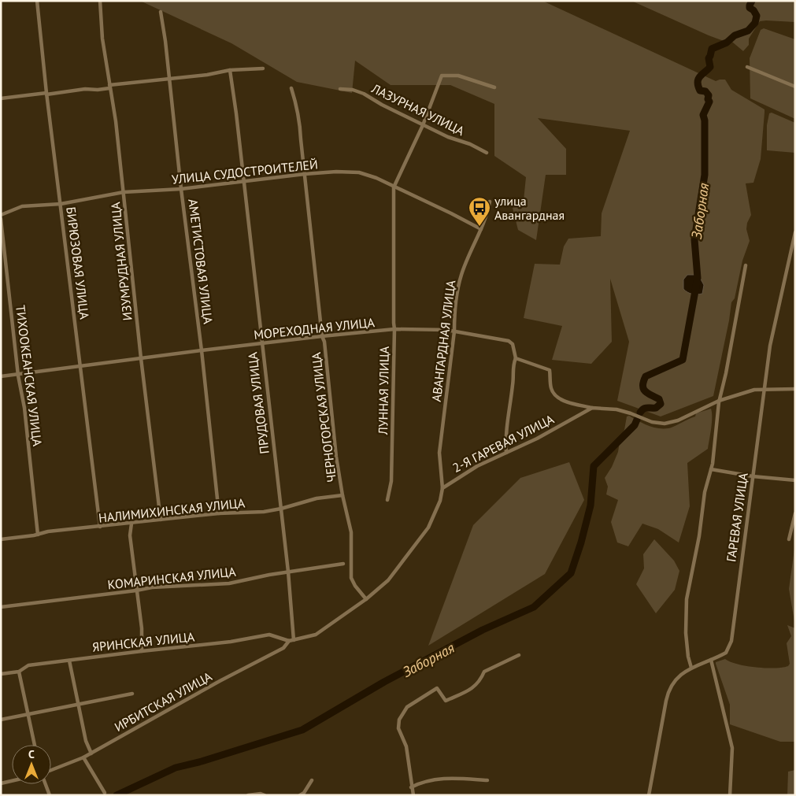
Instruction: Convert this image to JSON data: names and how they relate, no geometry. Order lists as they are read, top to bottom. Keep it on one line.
{"streets":{"street":["ЛАЗУРНАЯ УЛИЦА","УЛИЦА СУДОСТРОИТЕЛЕЙ","ИЗУМРУДНАЯ УЛИЦА","АМЕТИСТОВАЯ УЛИЦА","БИРЮЗОВАЯ УЛИЦА","МОРЕХОДНАЯ УЛИЦА","АВАНГАРДНАЯ УЛИЦА","ТИХООКЕАНСКАЯ УЛИЦА","ЛУННАЯ УЛИЦА","ПРУДОВАЯ УЛИЦА","ЧЕРНОГОРСКАЯ УЛИЦА","2-Я ГАРЕВАЯ УЛИЦА","НАЛИМИХИНСКАЯ УЛИЦА","ГАРЕВАЯ УЛИЦА","КОМАРИНСКАЯ УЛИЦА","ЯРИНСКАЯ УЛИЦА","ИРБИТСКАЯ УЛИЦА"]},"crossings":[["УЛИЦА СУДОСТРОИТЕЛЕЙ","ИЗУМРУДНАЯ УЛИЦА"],["УЛИЦА СУДОСТРОИТЕЛЕЙ","АМЕТИСТОВАЯ УЛИЦА"],["УЛИЦА СУДОСТРОИТЕЛЕЙ","БИРЮЗОВАЯ УЛИЦА"],["УЛИЦА СУДОСТРОИТЕЛЕЙ","АВАНГАРДНАЯ УЛИЦА"],["УЛИЦА СУДОСТРОИТЕЛЕЙ","ЛУННАЯ УЛИЦА"],["УЛИЦА СУДОСТРОИТЕЛЕЙ","ПРУДОВАЯ УЛИЦА"],["УЛИЦА СУДОСТРОИТЕЛЕЙ","ЧЕРНОГОРСКАЯ УЛИЦА"],["ИЗУМРУДНАЯ УЛИЦА","МОРЕХОДНАЯ УЛИЦА"],["ИЗУМРУДНАЯ УЛИЦА","НАЛИМИХИНСКАЯ УЛИЦА"],["АМЕТИСТОВАЯ УЛИЦА","МОРЕХОДНАЯ УЛИЦА"],["АМЕТИСТОВАЯ УЛИЦА","НАЛИМИХИНСКАЯ УЛИЦА"],["БИРЮЗОВАЯ УЛИЦА","МОРЕХОДНАЯ УЛИЦА"],["БИРЮЗОВАЯ УЛИЦА","НАЛИМИХИНСКАЯ УЛИЦА"],["МОРЕХОДНАЯ УЛИЦА","АВАНГАРДНАЯ УЛИЦА"],["МОРЕХОДНАЯ УЛИЦА","ТИХООКЕАНСКАЯ УЛИЦА"],["МОРЕХОДНАЯ УЛИЦА","ЛУННАЯ УЛИЦА"],["МОРЕХОДНАЯ УЛИЦА","ПРУДОВАЯ УЛИЦА"],["МОРЕХОДНАЯ УЛИЦА","ЧЕРНОГОРСКАЯ УЛИЦА"],["АВАНГАРДНАЯ УЛИЦА","2-Я ГАРЕВАЯ УЛИЦА"],["ТИХООКЕАНСКАЯ УЛИЦА","НАЛИМИХИНСКАЯ УЛИЦА"],["ПРУДОВАЯ УЛИЦА","2-Я ГАРЕВАЯ УЛИЦА"],["ПРУДОВАЯ УЛИЦА","НАЛИМИХИНСКАЯ УЛИЦА"],["ПРУДОВАЯ УЛИЦА","КОМАРИНСКАЯ УЛИЦА"],["ЧЕРНОГОРСКАЯ УЛИЦА","2-Я ГАРЕВАЯ УЛИЦА"],["ЧЕРНОГОРСКАЯ УЛИЦА","НАЛИМИХИНСКАЯ УЛИЦА"],["2-Я ГАРЕВАЯ УЛИЦА","ЯРИНСКАЯ УЛИЦА"],["2-Я ГАРЕВАЯ УЛИЦА","ИРБИТСКАЯ УЛИЦА"],["ЯРИНСКАЯ УЛИЦА","ИРБИТСКАЯ УЛИЦА"]],"water":["Заборная"],"places":{"bus stop":["улица Авангардная"]},"north":"top"}
